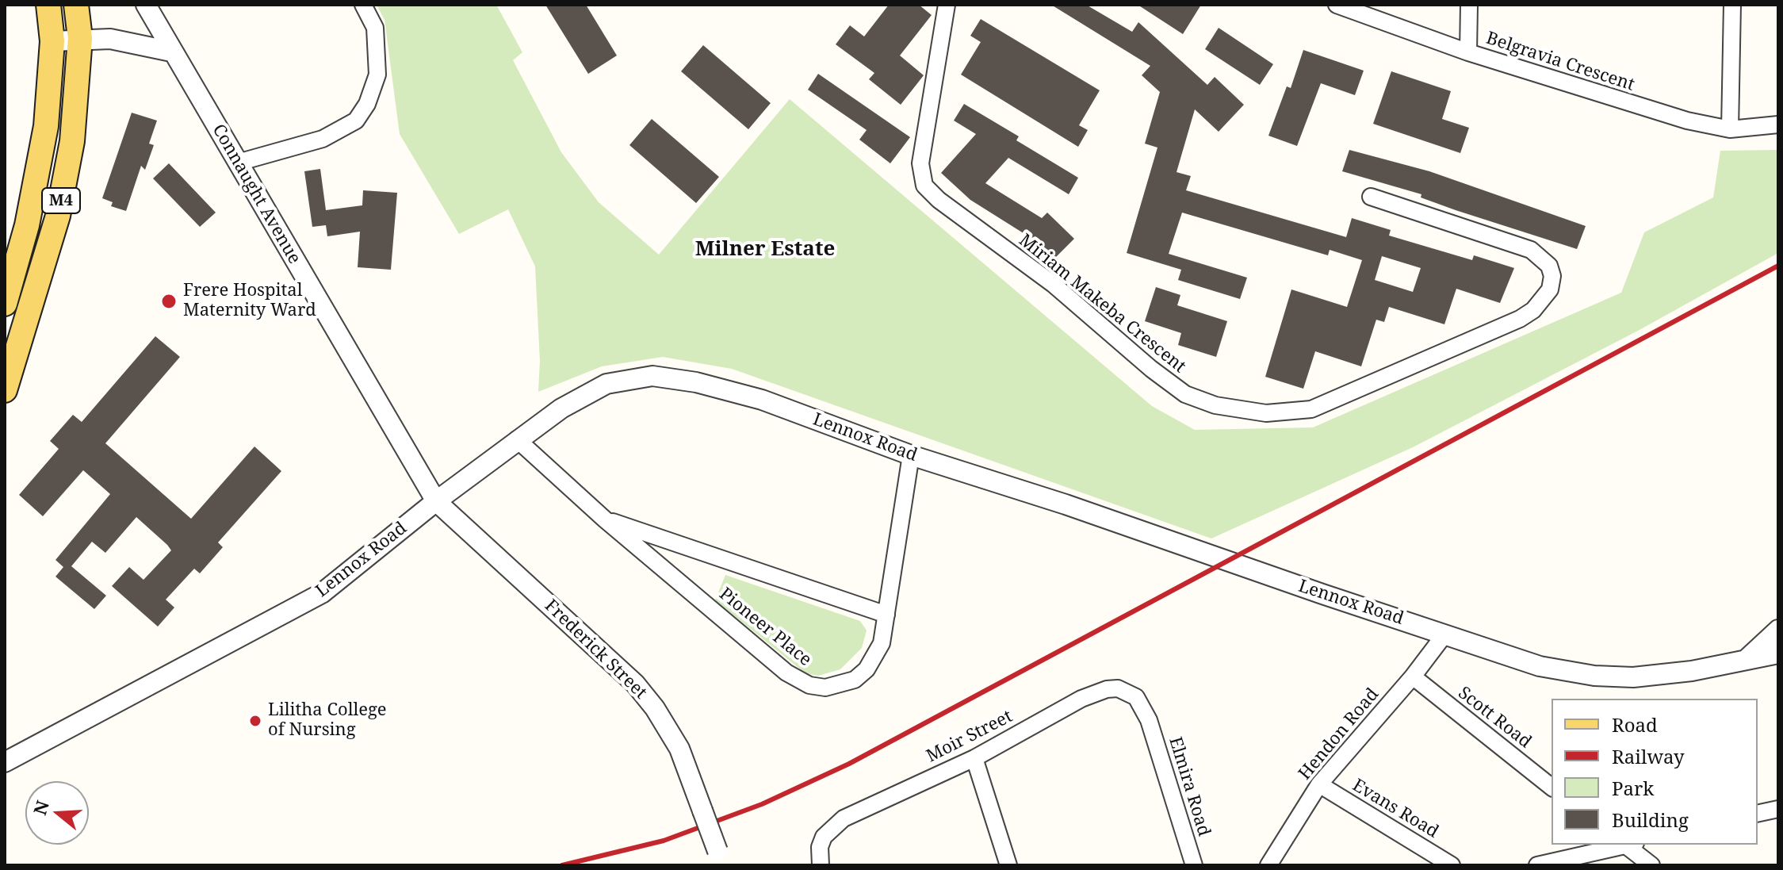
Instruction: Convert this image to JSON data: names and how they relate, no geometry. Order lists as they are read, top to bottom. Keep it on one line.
{"streets":{"main road":["M4"],"street":["Belgravia Crescent","Connaught Avenue","Miriam Makeba Crescent","Lennox Road","Pioneer Place","Frederick Street","Scott Road","Hendon Road","Moir Street","Elmira Road","Evans Road"]},"crossings":[["Connaught Avenue","Lennox Road"],["Connaught Avenue","Frederick Street"],["Lennox Road","Pioneer Place"],["Lennox Road","Frederick Street"],["Lennox Road","Hendon Road"],["Scott Road","Hendon Road"],["Hendon Road","Evans Road"],["Moir Street","Elmira Road"]],"districts":["Milner Estate"],"places":["Frere Hospital Maternity Ward","Lilitha College of Nursing"],"legend":["Road","Railway","Park","Building"],"north":"left"}
